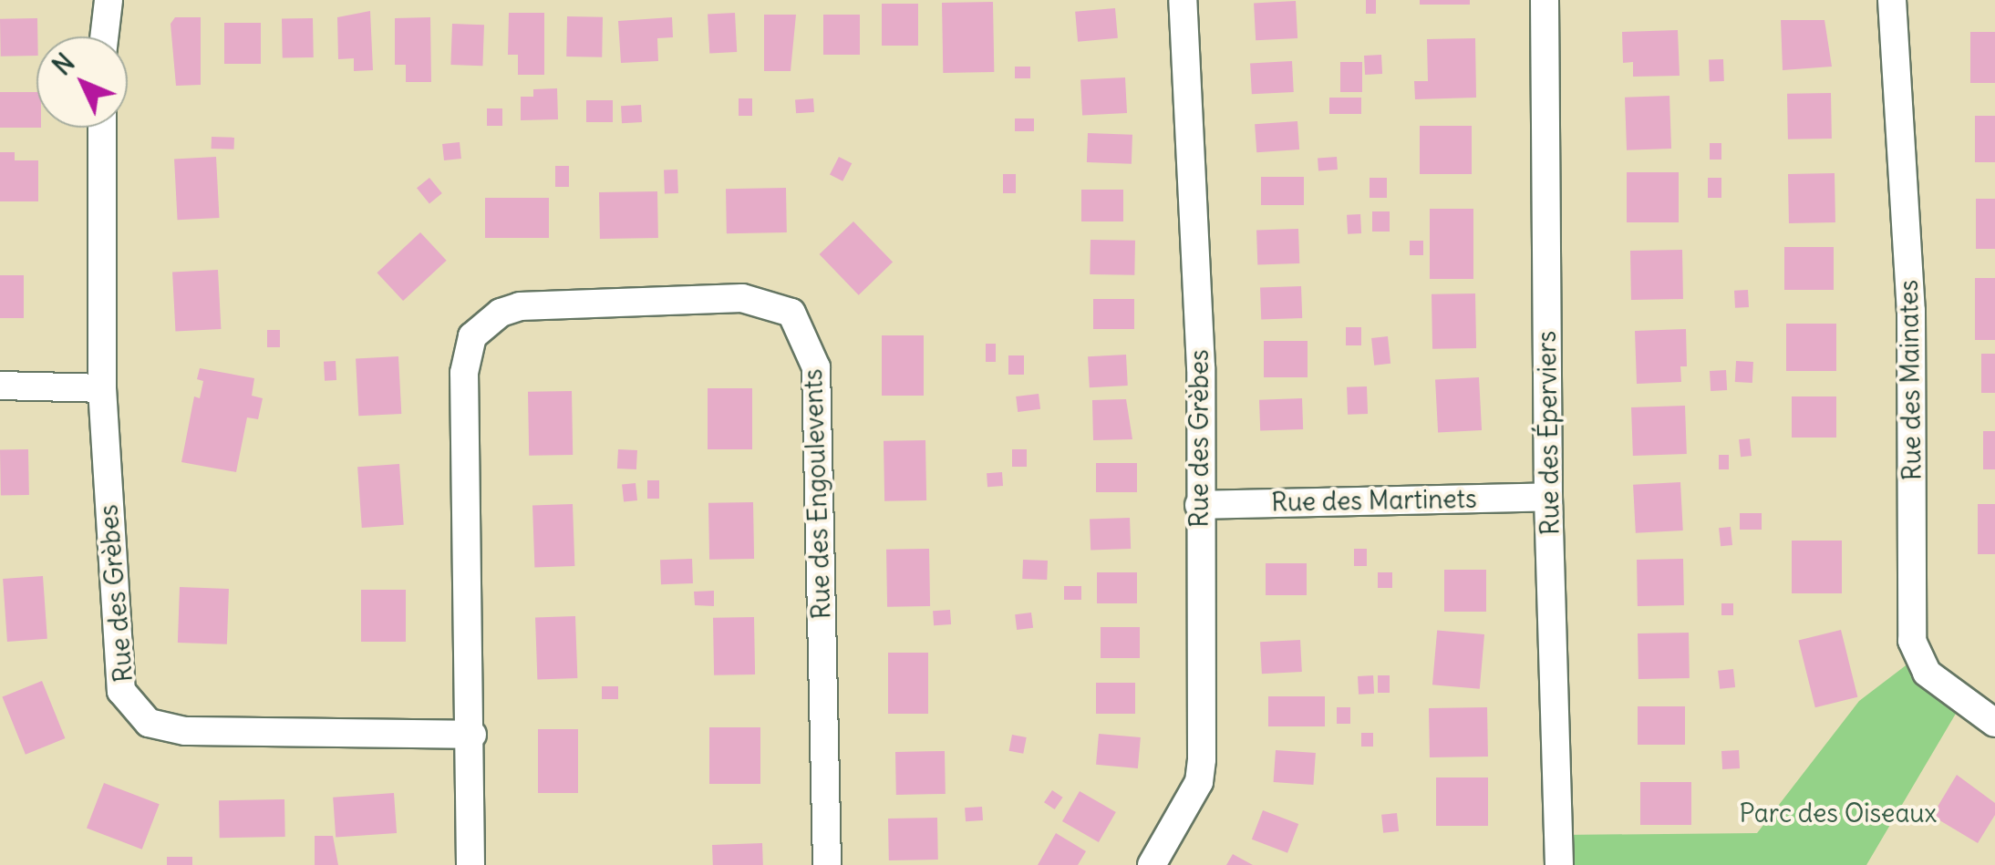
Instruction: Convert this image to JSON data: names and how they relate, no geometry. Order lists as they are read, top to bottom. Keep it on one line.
{"streets":{"street":["Rue des Mainates","Rue des Éperviers","Rue des Grèbes","Rue des Engoulevents","Rue des Martinets"]},"crossings":[["Rue des Éperviers","Rue des Martinets"],["Rue des Grèbes","Rue des Engoulevents"],["Rue des Grèbes","Rue des Martinets"]],"parks":["Parc des Oiseaux"],"north":"top left"}
